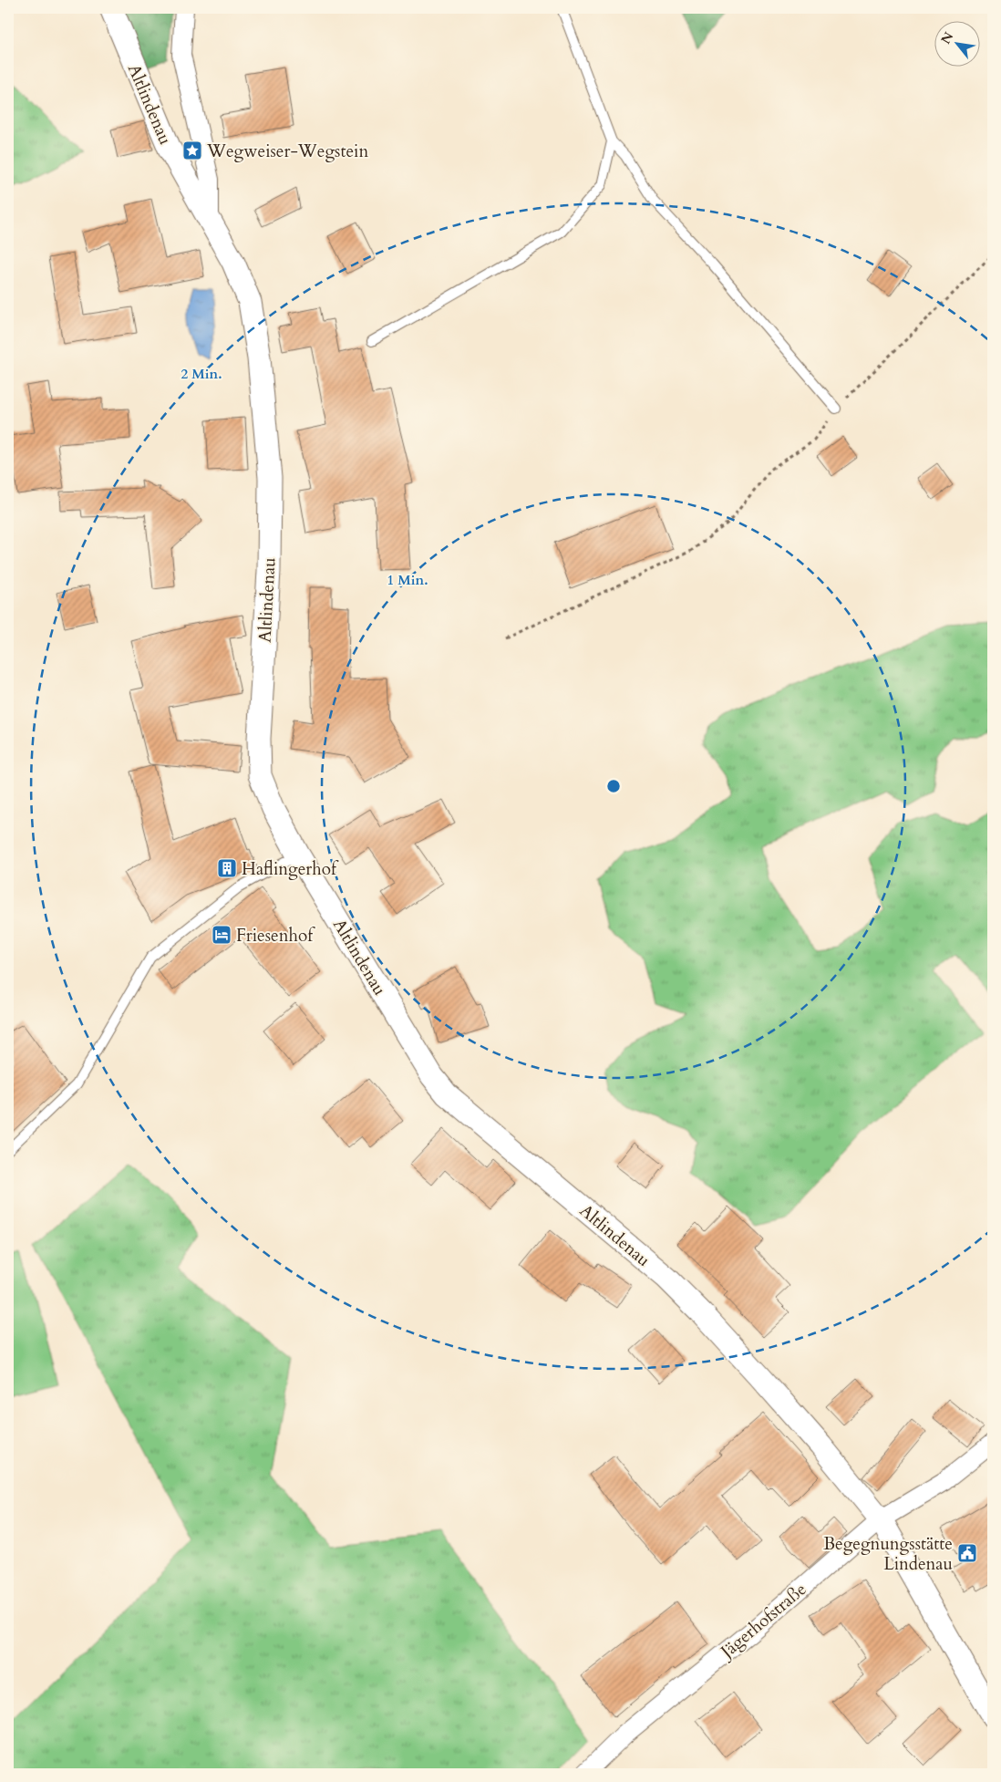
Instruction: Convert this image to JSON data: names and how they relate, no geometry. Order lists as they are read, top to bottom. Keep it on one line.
{"streets":{"street":["Altlindenau","Jägerhofstraße"]},"crossings":[["Altlindenau","Jägerhofstraße"]],"places":{"place":["Wegweiser-Wegstein"],"building":["Haflingerhof"],"hotel":["Friesenhof"],"public building":["Begegnungsstätte Lindenau"]},"north":"top left","rings":["2 Min.","1 Min."]}
